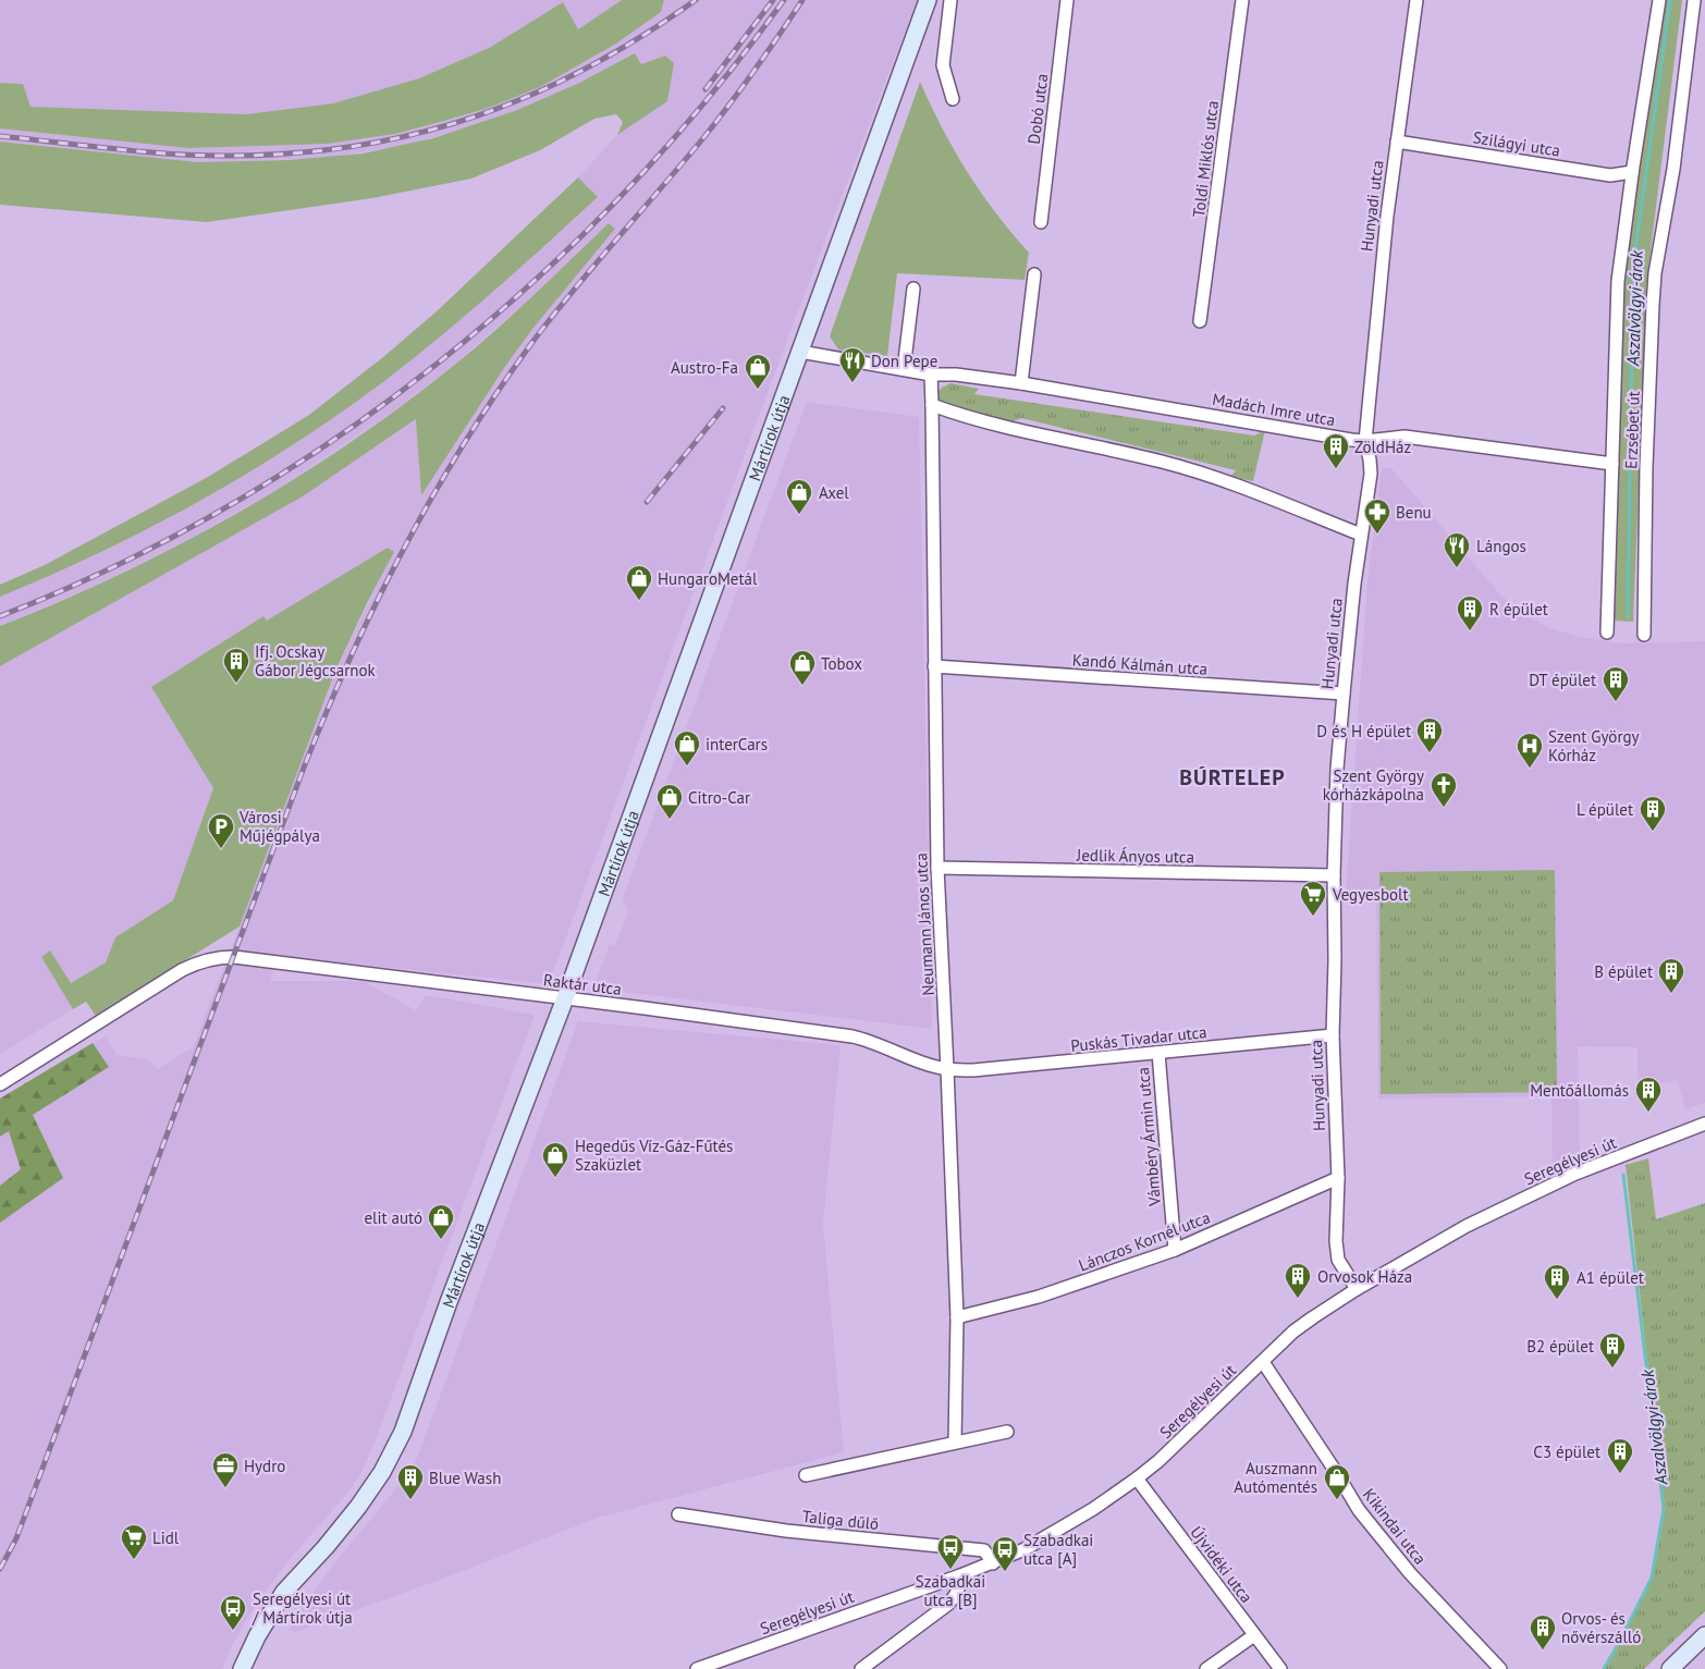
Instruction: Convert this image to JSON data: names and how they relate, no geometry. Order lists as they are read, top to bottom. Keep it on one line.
{"streets":{"street":["Dobó utca","Szilágyi utca","Toldi Miklós utca","Hunyadi utca","Madách Imre utca","Erzsébet út","Mártírok útja","Kandó Kálmán utca","Jedlik Ányos utca","Neumann János utca","Raktár utca","Puskás Tivadar utca","Vámbéry Ármin utca","Seregélyesi út","Lánczos Kornél utca","Taliga dűlő","Kikindai utca","Újvidéki utca"]},"crossings":[["Szilágyi utca","Hunyadi utca"],["Szilágyi utca","Erzsébet út"],["Hunyadi utca","Madách Imre utca"],["Hunyadi utca","Kandó Kálmán utca"],["Hunyadi utca","Jedlik Ányos utca"],["Hunyadi utca","Puskás Tivadar utca"],["Hunyadi utca","Seregélyesi út"],["Hunyadi utca","Lánczos Kornél utca"],["Madách Imre utca","Erzsébet út"],["Madách Imre utca","Mártírok útja"],["Mártírok útja","Raktár utca"],["Kandó Kálmán utca","Neumann János utca"],["Jedlik Ányos utca","Neumann János utca"],["Neumann János utca","Raktár utca"],["Neumann János utca","Puskás Tivadar utca"],["Neumann János utca","Lánczos Kornél utca"],["Raktár utca","Puskás Tivadar utca"],["Puskás Tivadar utca","Vámbéry Ármin utca"],["Vámbéry Ármin utca","Lánczos Kornél utca"],["Seregélyesi út","Taliga dűlő"],["Seregélyesi út","Kikindai utca"],["Seregélyesi út","Újvidéki utca"]],"districts":["BÚRTELEP"],"water":["Aszalvölgyi-árok"],"places":{"restaurant":["Don Pepe","Lángos"],"shop":["Austro-Fa","Axel","HungaroMetál","Tobox","interCars","Citro-Car","Hegedűs Víz-Gáz-Fűtés Szaküzlet","elit autó","Auszmann Autómentés"],"building":["ZöldHáz","R épület","Ifj. Ocskay Gábor Jégcsarnok","DT épület","D és H épület","L épület","B épület","Mentőállomás","Orvosok Háza","A1 épület","B2 épület","C3 épület","Blue Wash","Orvos- és nővérszálló"],"pharmacy":["Benu"],"hospital":["Szent György Kórház"],"church":["Szent György kórházkápolna"],"parking":["Városi Műjégpálya"],"supermarket":["Vegyesbolt","Lidl"],"office":["Hydro"],"bus stop":["Szabadkai utca [B]","Szabadkai utca [A]","Seregélyesi út / Mártírok útja"]}}
